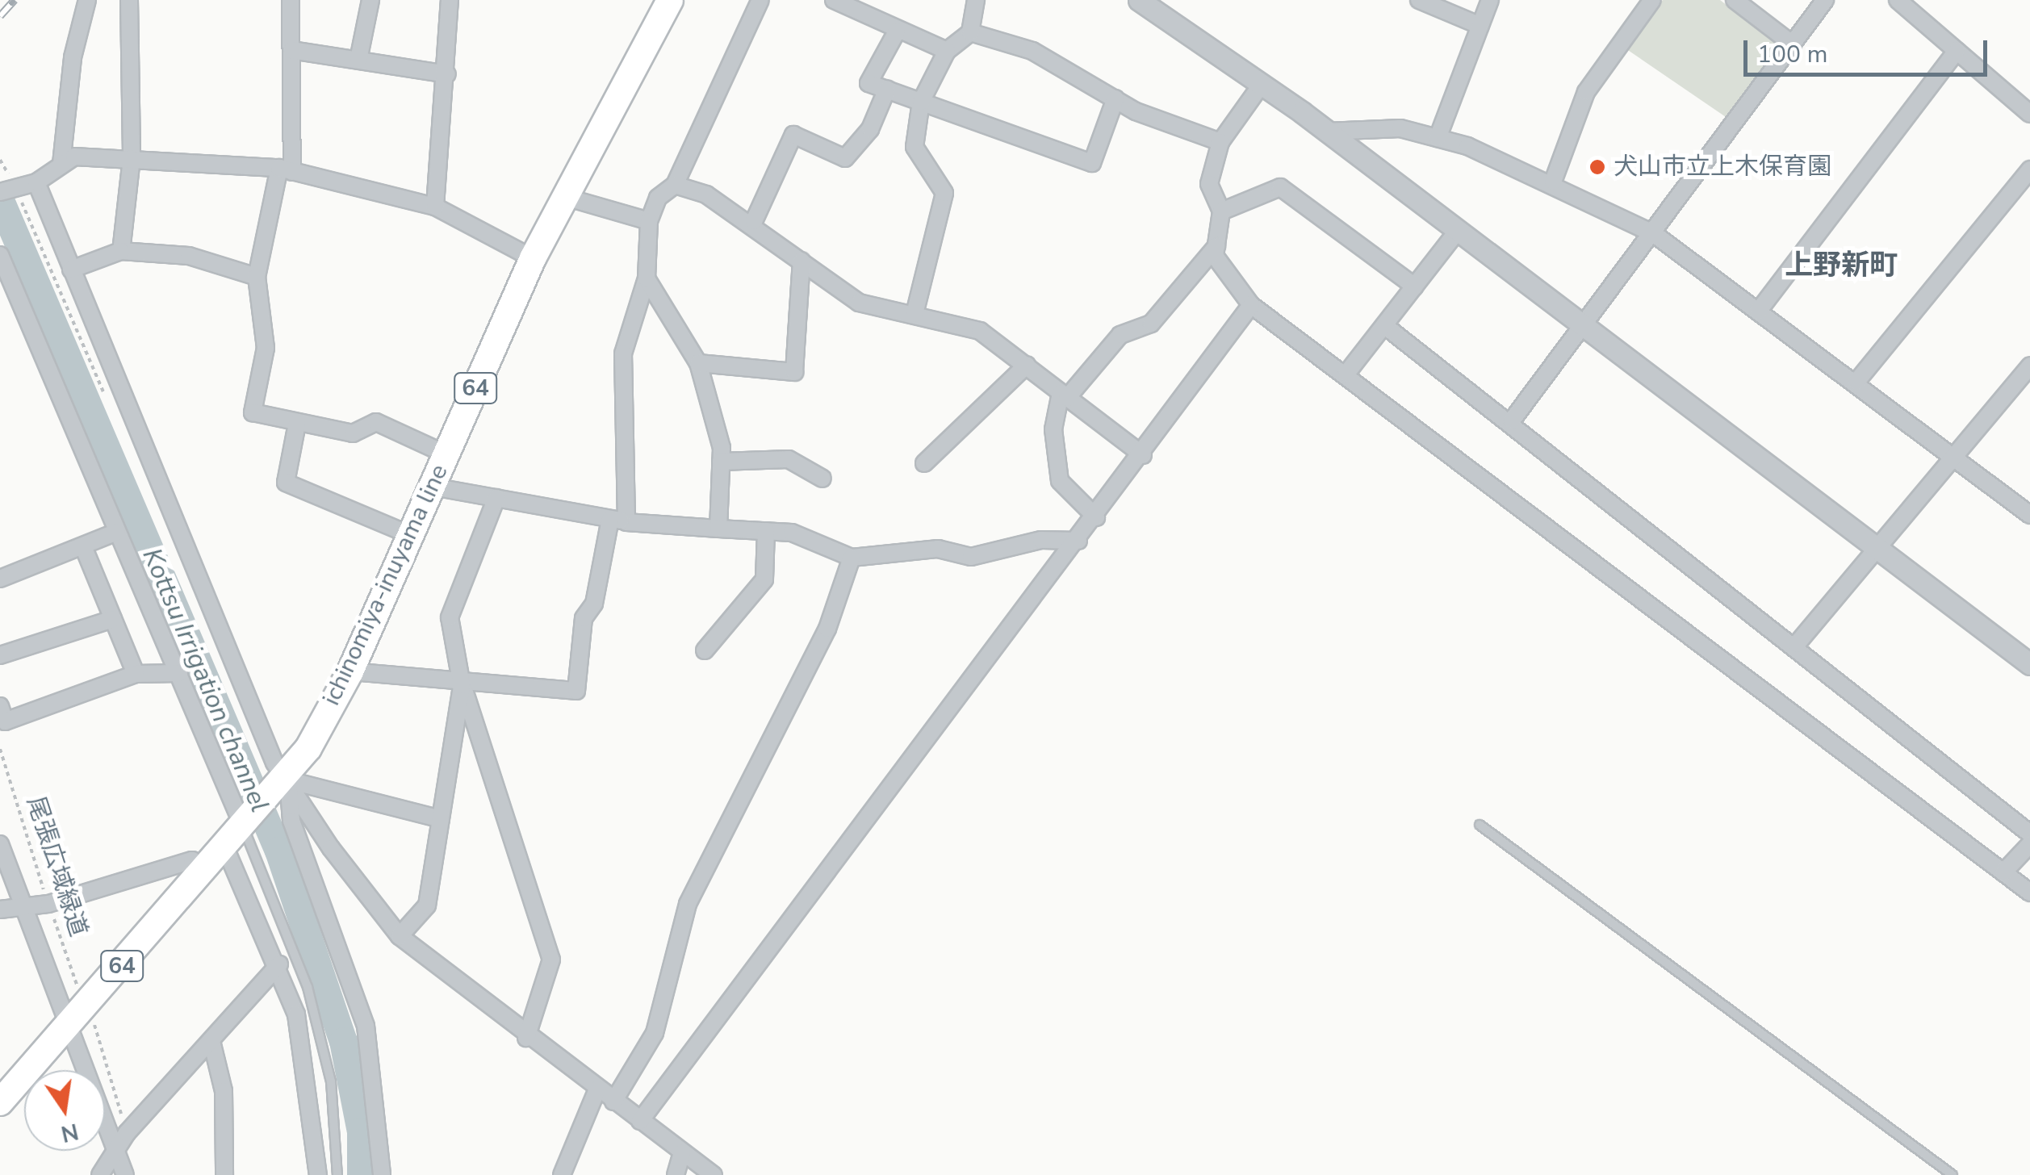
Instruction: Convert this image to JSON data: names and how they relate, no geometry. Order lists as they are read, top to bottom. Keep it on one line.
{"streets":{"main road":["64","ichinomiya-inuyama line"],"path":["尾張広域緑道"]},"districts":["上野新町"],"water":["Kottsu Irrigation channel"],"places":["犬山市立上木保育園"],"scale_bar":"100 m","north":"bottom"}
